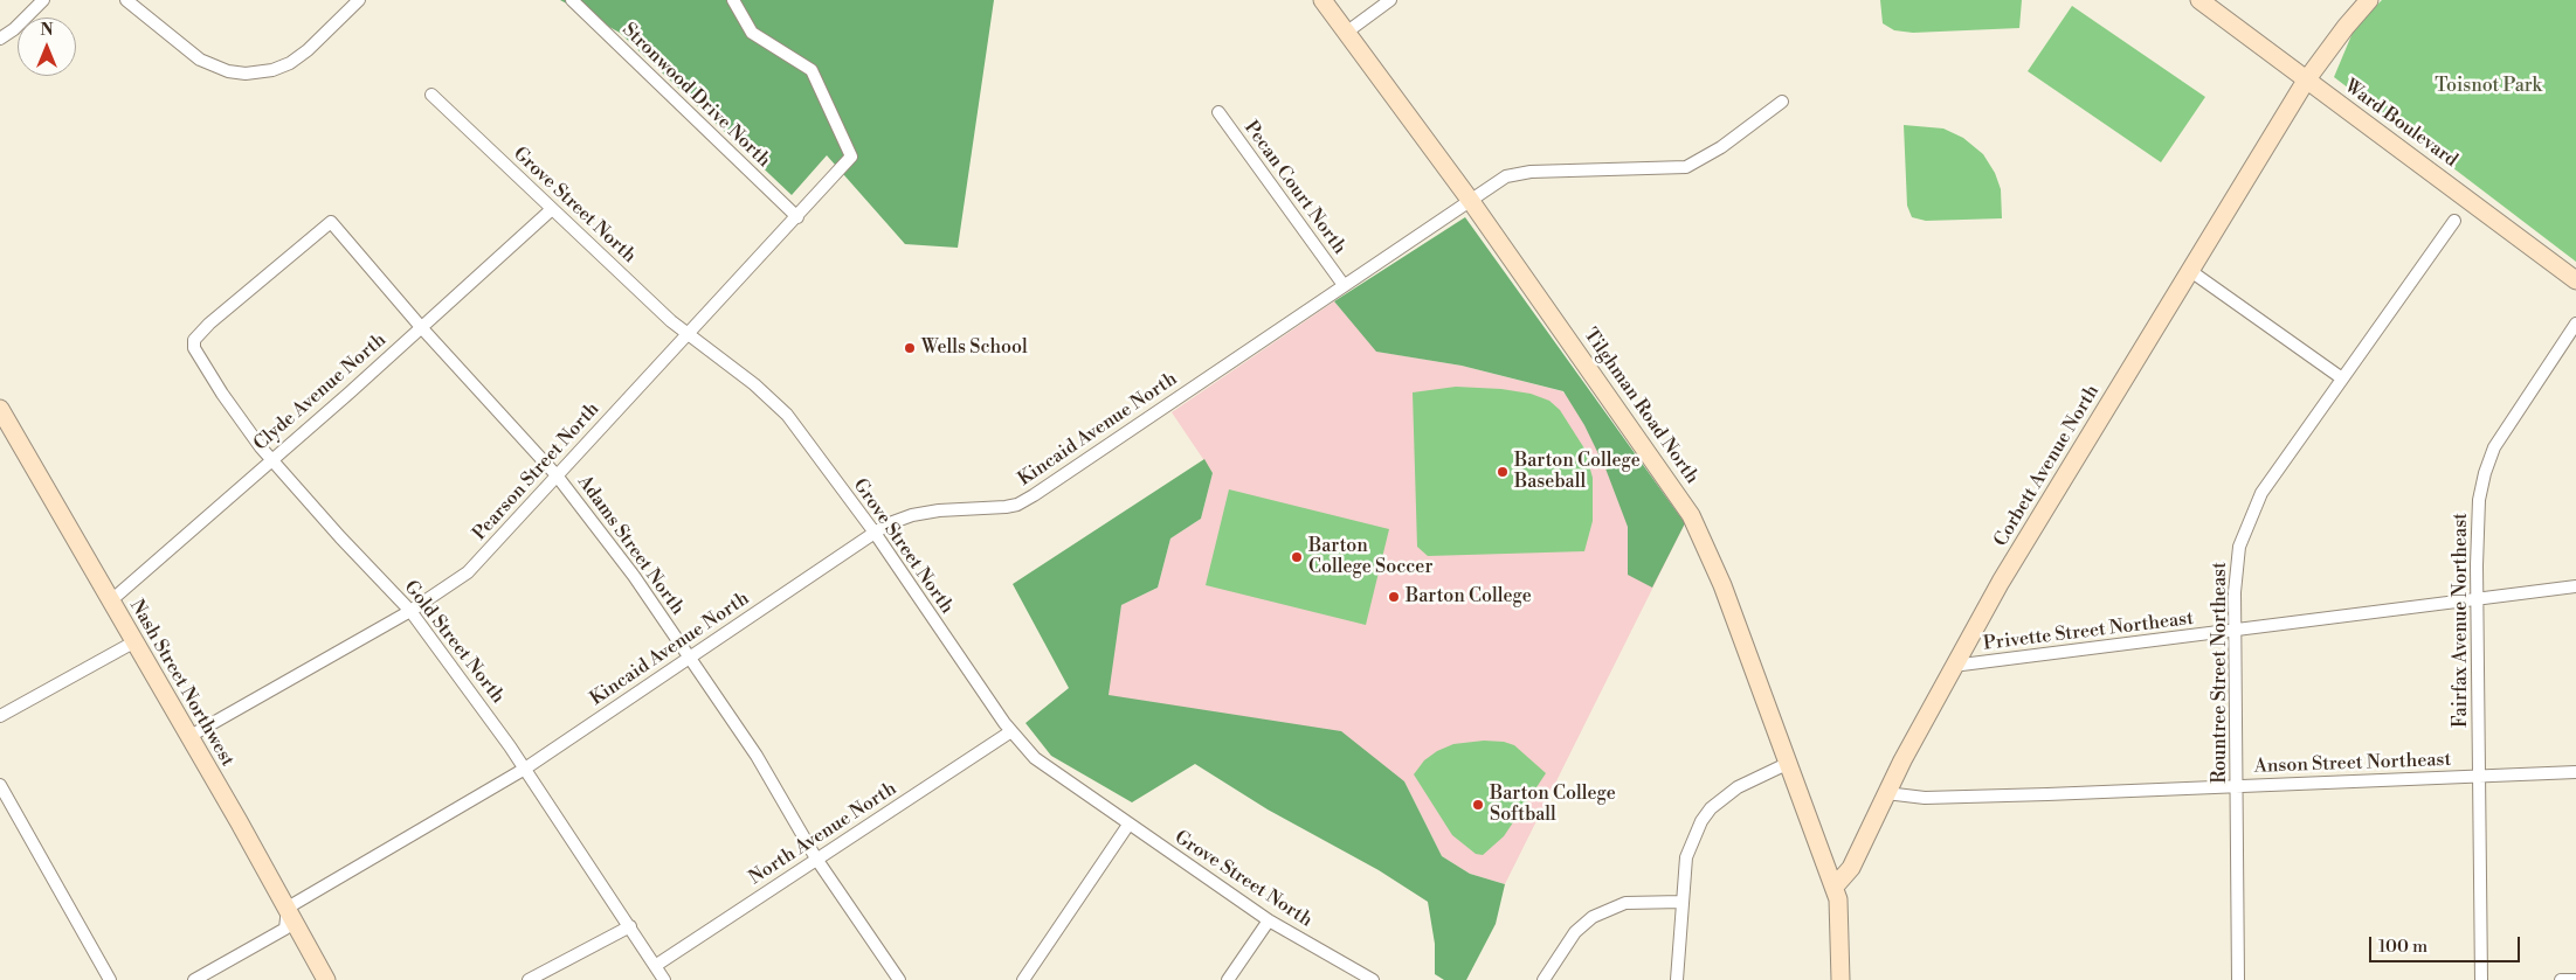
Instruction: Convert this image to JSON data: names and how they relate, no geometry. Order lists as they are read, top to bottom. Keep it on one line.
{"streets":{"street":["Stronwood Drive North","Ward Boulevard","Pecan Court North","Grove Street North","Clyde Avenue North","Tilghman Road North","Kincaid Avenue North","Corbett Avenue North","Pearson Street North","Adams Street North","Fairfax Avenue Northeast","Privette Street Northeast","Gold Street North","Rountree Street Northeast","Nash Street Northwest","Anson Street Northeast","North Avenue North"]},"crossings":[["Stronwood Drive North","Pearson Street North"],["Ward Boulevard","Corbett Avenue North"],["Pecan Court North","Kincaid Avenue North"],["Grove Street North","Clyde Avenue North"],["Grove Street North","Kincaid Avenue North"],["Grove Street North","Pearson Street North"],["Grove Street North","North Avenue North"],["Clyde Avenue North","Adams Street North"],["Clyde Avenue North","Gold Street North"],["Clyde Avenue North","Nash Street Northwest"],["Tilghman Road North","Kincaid Avenue North"],["Tilghman Road North","Corbett Avenue North"],["Kincaid Avenue North","Adams Street North"],["Kincaid Avenue North","Gold Street North"],["Kincaid Avenue North","Nash Street Northwest"],["Corbett Avenue North","Privette Street Northeast"],["Corbett Avenue North","Anson Street Northeast"],["Pearson Street North","Adams Street North"],["Pearson Street North","Gold Street North"],["Pearson Street North","Nash Street Northwest"],["Adams Street North","Gold Street North"],["Adams Street North","North Avenue North"],["Fairfax Avenue Northeast","Privette Street Northeast"],["Fairfax Avenue Northeast","Anson Street Northeast"],["Privette Street Northeast","Rountree Street Northeast"],["Gold Street North","North Avenue North"],["Rountree Street Northeast","Anson Street Northeast"]],"parks":["Toisnot Park"],"places":["Wells School","Barton College Baseball","Barton College Soccer","Barton College","Barton College Softball"],"scale_bar":"100 m","north":"top"}
